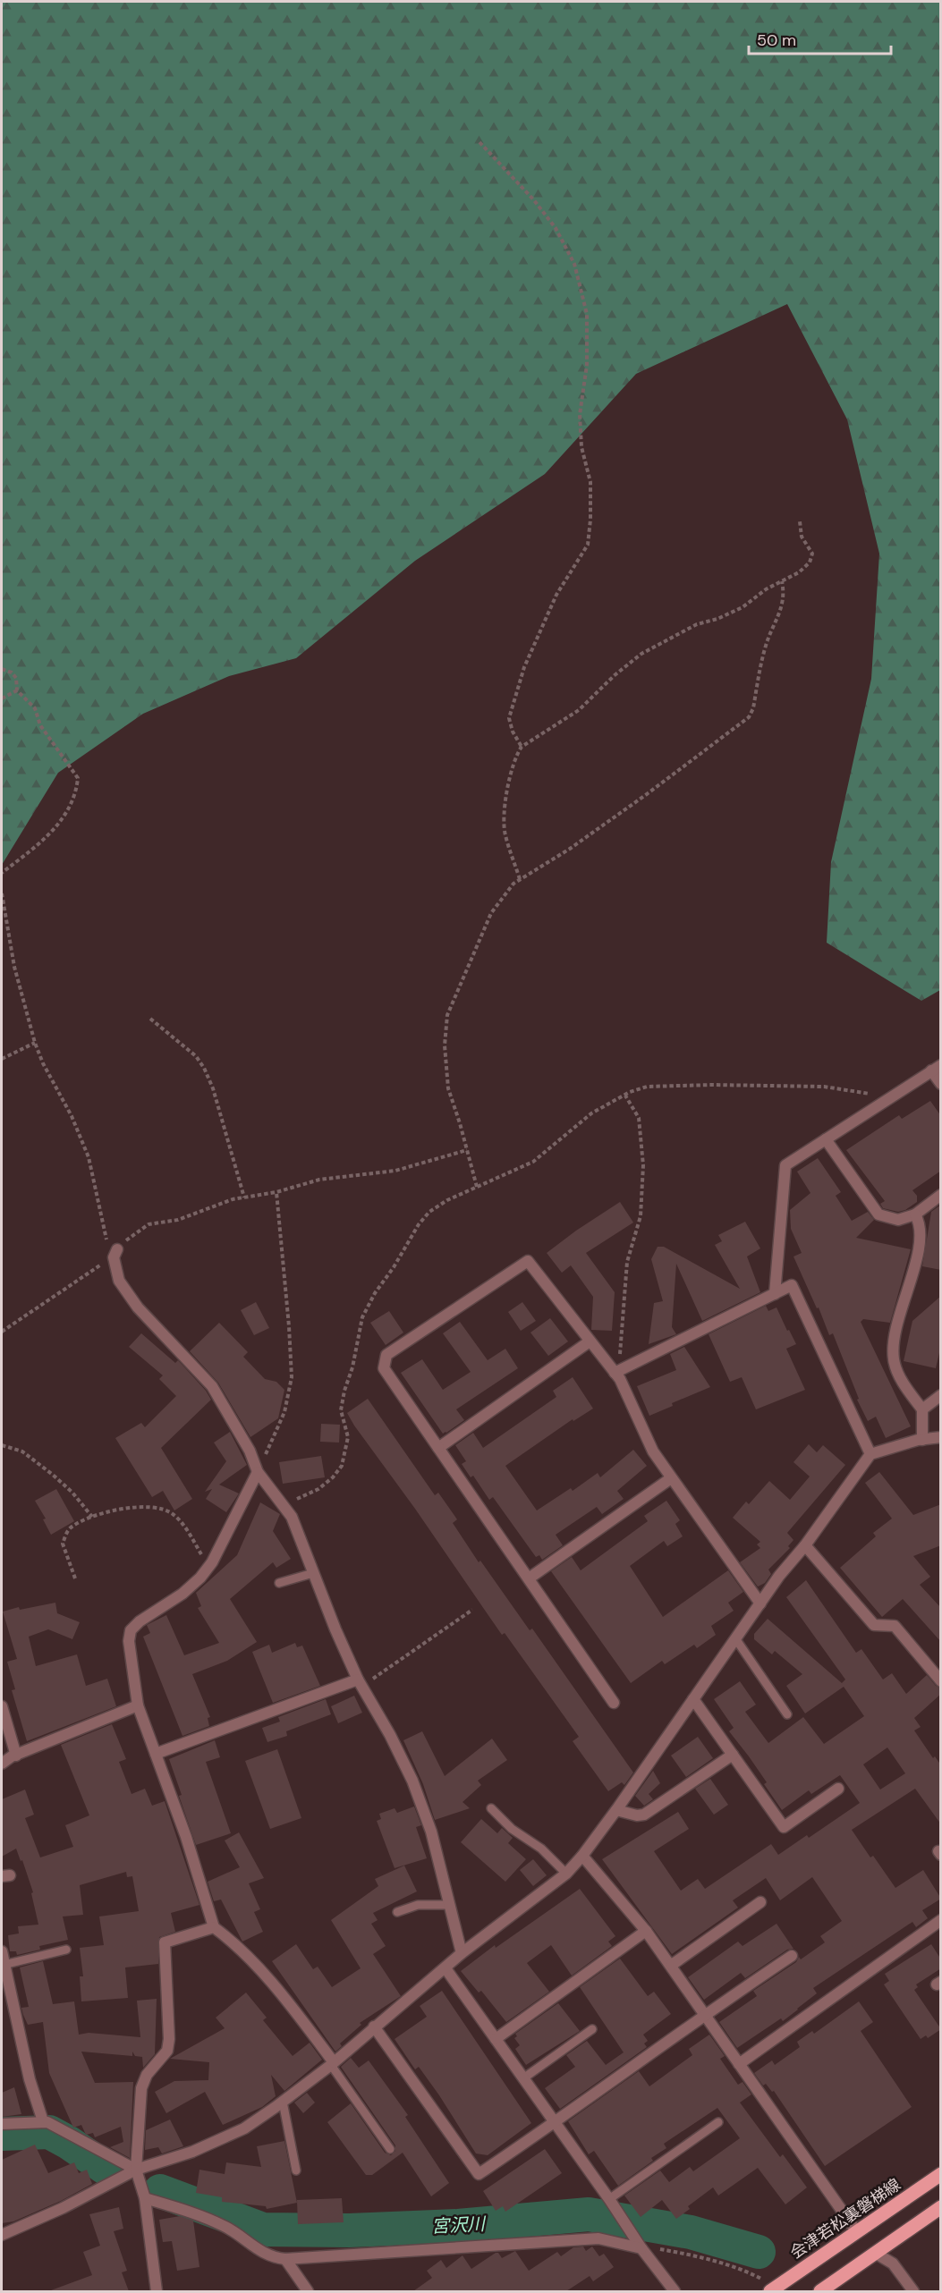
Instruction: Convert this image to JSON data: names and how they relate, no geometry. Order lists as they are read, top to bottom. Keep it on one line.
{"streets":{"main road":["会津若松裏磐梯線"]},"water":["宮沢川"],"scale_bar":"50 m"}
